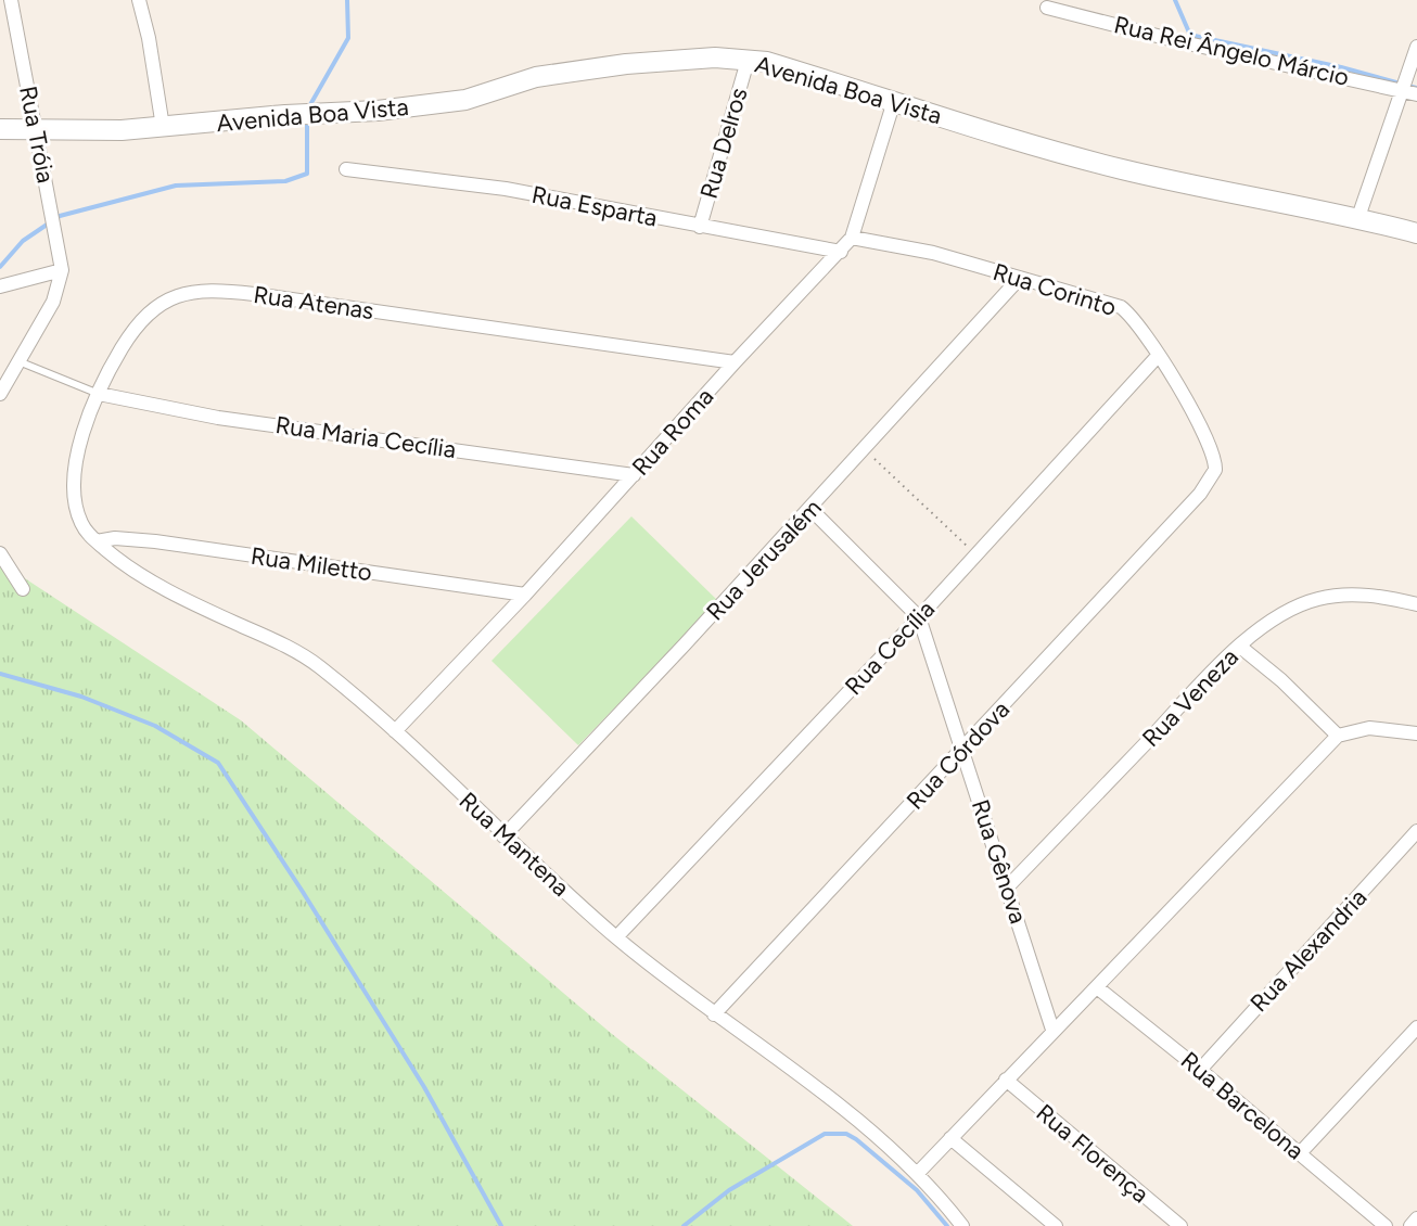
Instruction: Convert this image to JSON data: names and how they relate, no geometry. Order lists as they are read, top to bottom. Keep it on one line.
{"streets":{"street":["Rua Rei Ângelo Márcio","Avenida Boa Vista","Rua Tróia","Rua Delros","Rua Esparta","Rua Corinto","Rua Atenas","Rua Roma","Rua Maria Cecília","Rua Jerusalém","Rua Miletto","Rua Cecília","Rua Veneza","Rua Córdova","Rua Mantena","Rua Gênova","Rua Alexandria","Rua Barcelona","Rua Florença"]},"crossings":[["Avenida Boa Vista","Rua Tróia"],["Avenida Boa Vista","Rua Delros"],["Avenida Boa Vista","Rua Roma"],["Rua Delros","Rua Esparta"],["Rua Esparta","Rua Roma"],["Rua Corinto","Rua Roma"],["Rua Corinto","Rua Jerusalém"],["Rua Corinto","Rua Cecília"],["Rua Corinto","Rua Córdova"],["Rua Atenas","Rua Roma"],["Rua Atenas","Rua Maria Cecília"],["Rua Atenas","Rua Miletto"],["Rua Atenas","Rua Mantena"],["Rua Roma","Rua Maria Cecília"],["Rua Roma","Rua Miletto"],["Rua Roma","Rua Mantena"],["Rua Jerusalém","Rua Mantena"],["Rua Jerusalém","Rua Gênova"],["Rua Miletto","Rua Mantena"],["Rua Cecília","Rua Mantena"],["Rua Cecília","Rua Gênova"],["Rua Veneza","Rua Gênova"],["Rua Córdova","Rua Mantena"],["Rua Córdova","Rua Gênova"],["Rua Alexandria","Rua Barcelona"]]}
